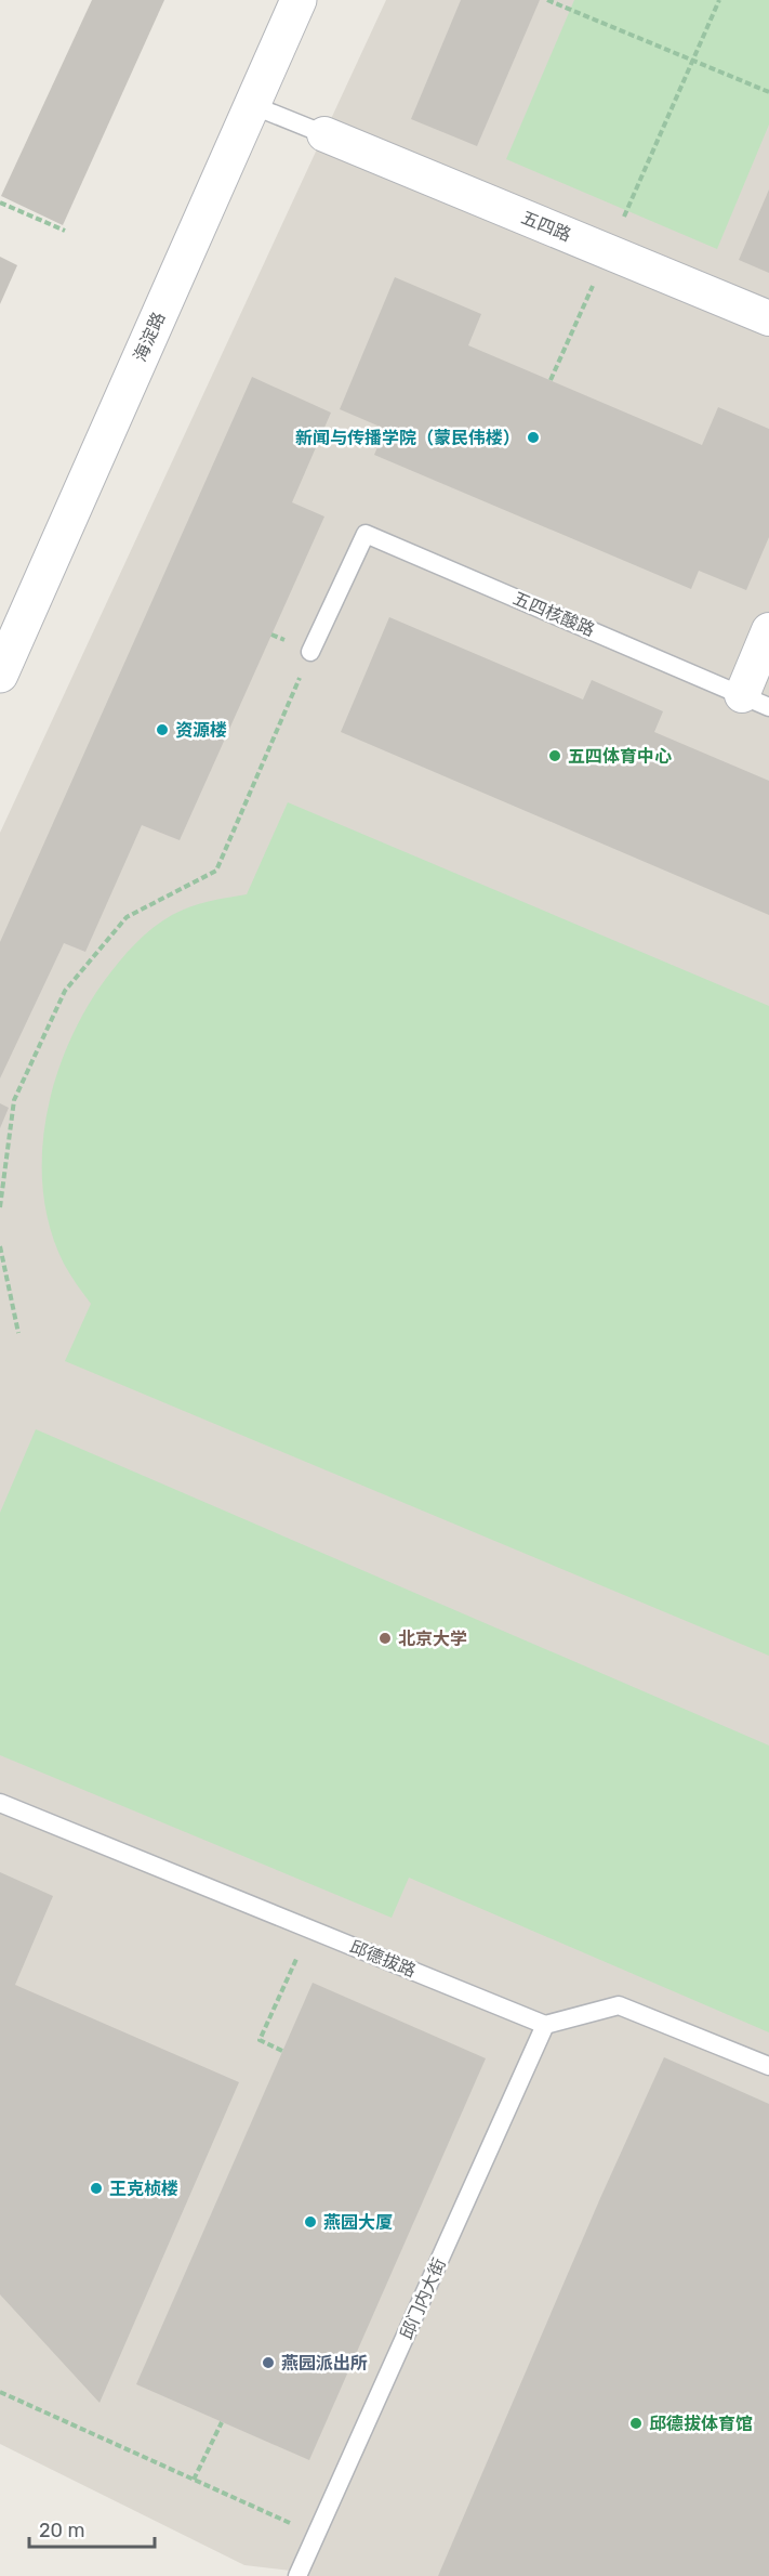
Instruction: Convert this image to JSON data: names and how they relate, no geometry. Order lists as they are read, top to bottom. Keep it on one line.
{"streets":{"street":["五四路","海淀路"],"lane":["五四核酸路","邱德拔路","邱门内大街"]},"crossings":[["邱德拔路","邱门内大街"]],"places":["新闻与传播学院（蒙民伟楼）","资源楼","五四体育中心","北京大学","王克桢楼","燕园大厦","燕园派出所","邱德拔体育馆"],"scale_bar":"20 m"}
